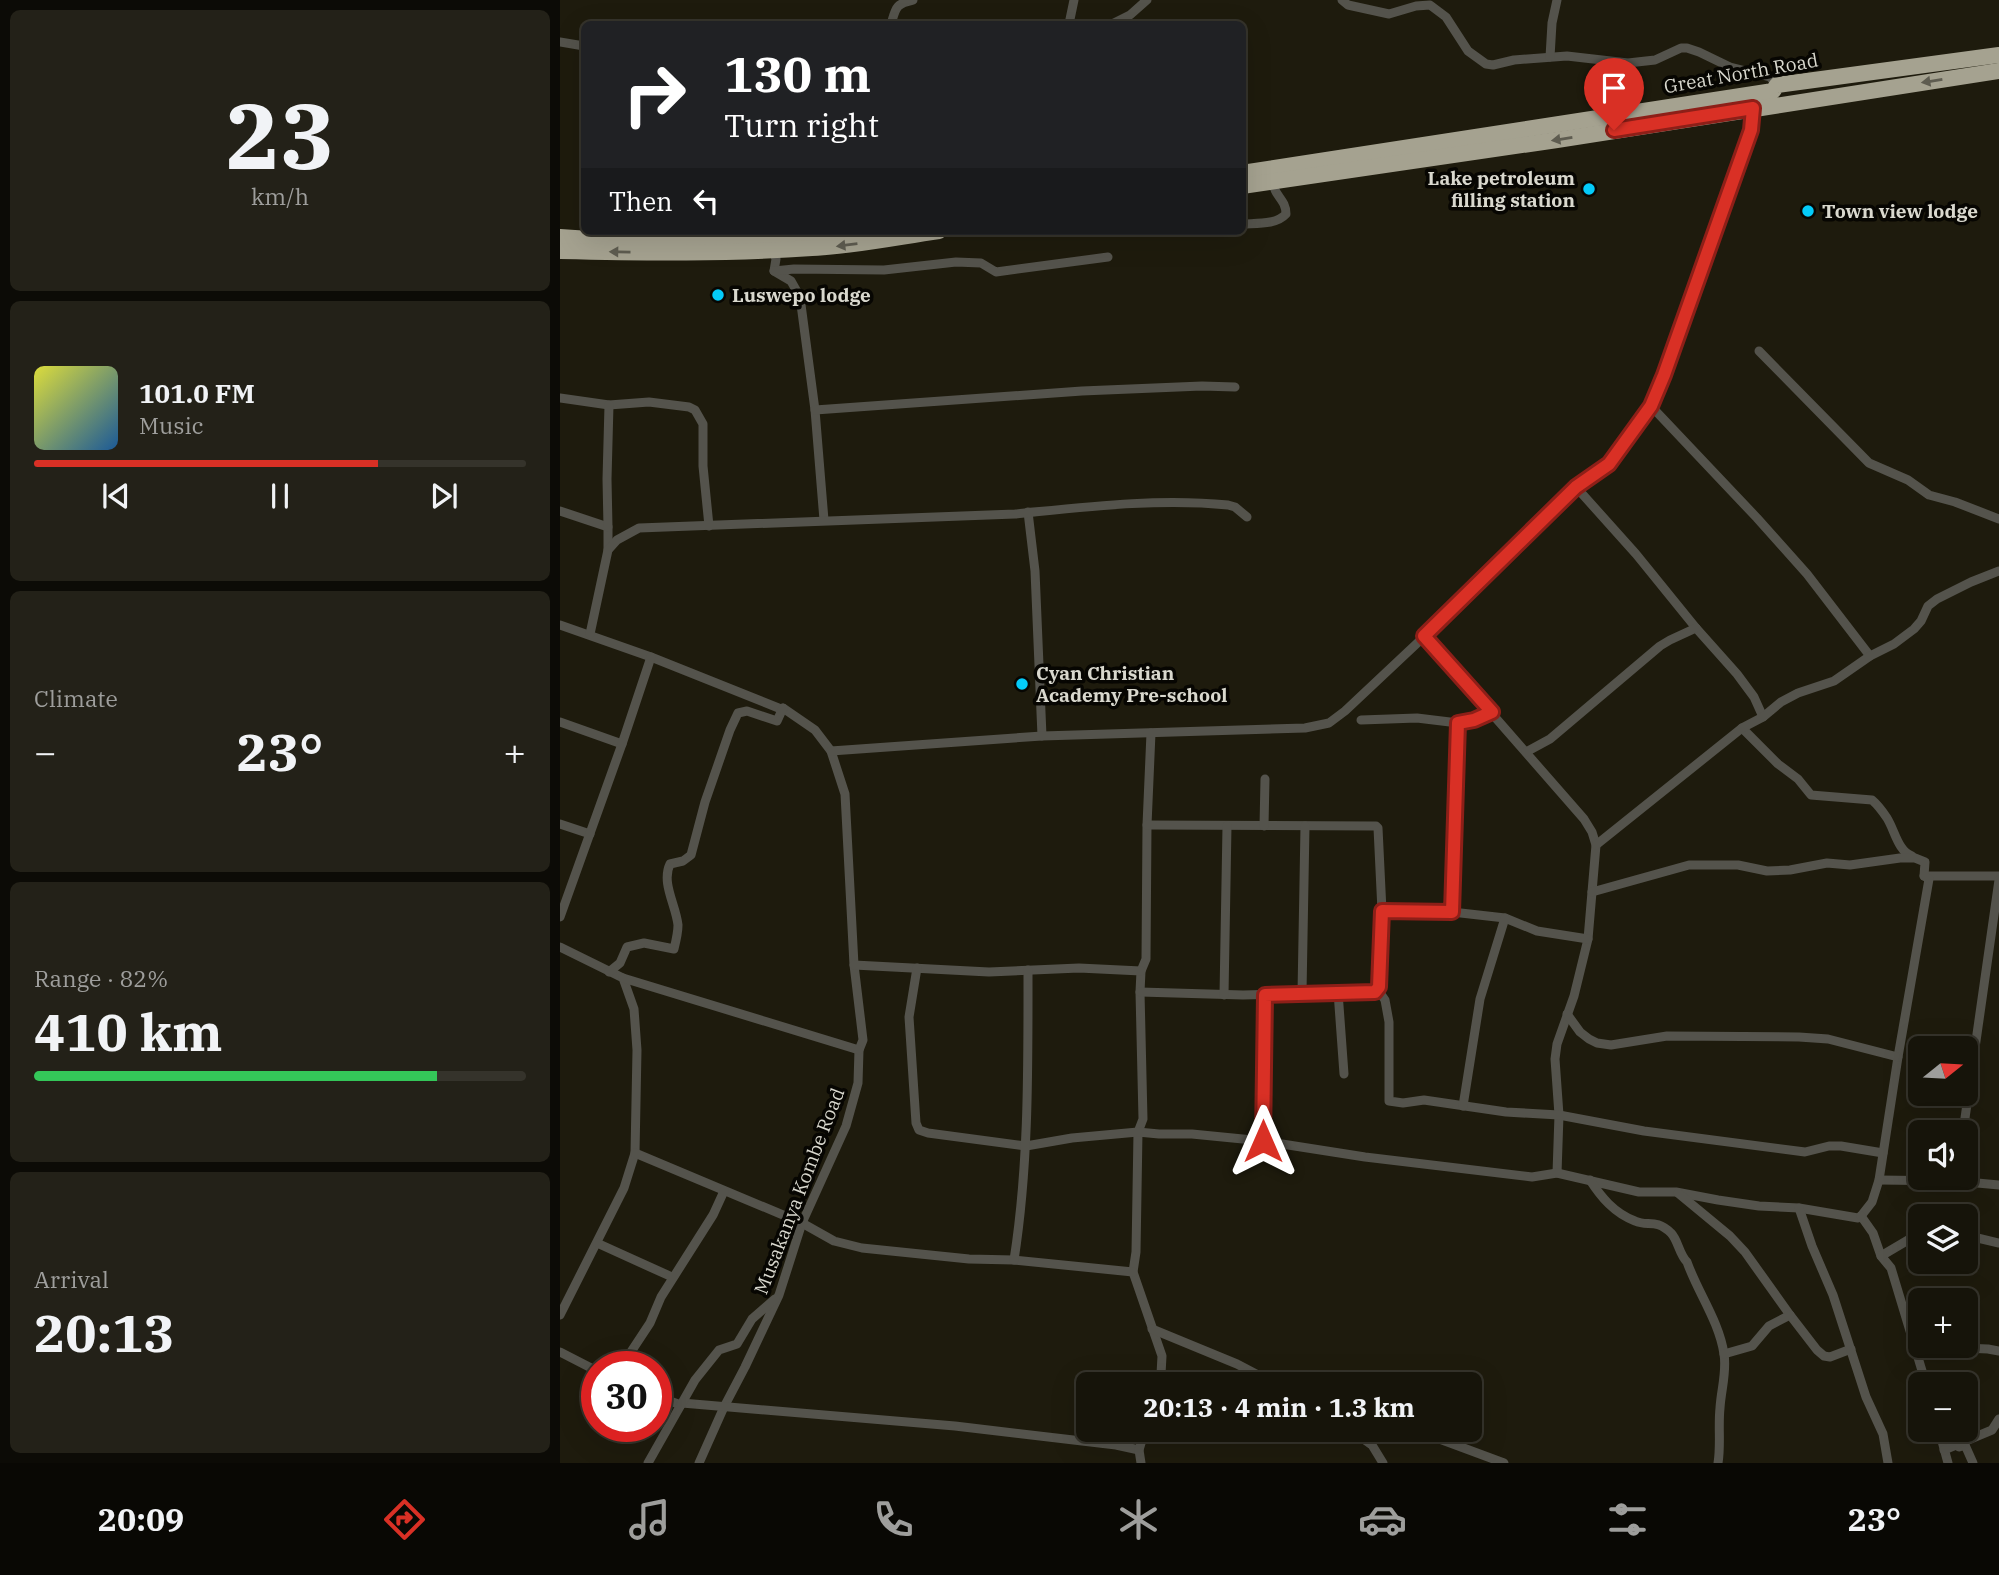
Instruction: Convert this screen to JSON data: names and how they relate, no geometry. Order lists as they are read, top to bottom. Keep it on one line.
{"streets":{"highway":["Great North Road"],"street":["Musakanya Kombe Road"]},"places":["Lake petroleum filling station","Town view lodge","Luswepo lodge","Cyan Christian Academy Pre-school"],"north":"right","page":{"tile":[["23","km/h"],"Climate",["Range · 82%","410 km"],["Arrival","20:13"]],"turn":["130 m","Turn right"],"then":"Then","song":["101.0 FM","Music"],"heat":["−","23°","+"],"map_buttons":["+","−"],"limit":"30","trip":"20:13 · 4 min · 1.3 km","tabs":["20:09","23°"]}}
